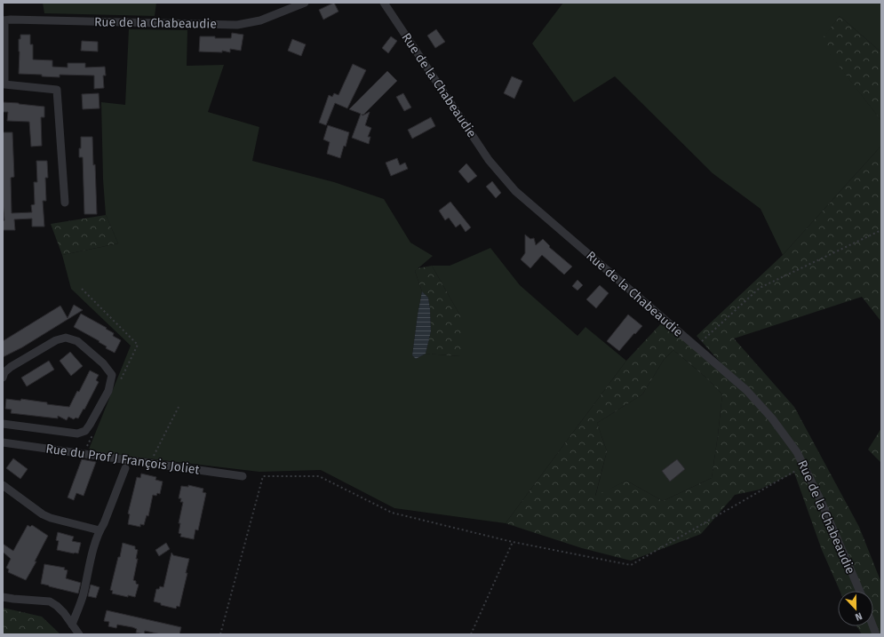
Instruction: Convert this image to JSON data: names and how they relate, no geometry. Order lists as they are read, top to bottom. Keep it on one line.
{"streets":{"street":["Rue de la Chabeaudie","Rue du Prof J François Joliet"]},"north":"bottom"}
